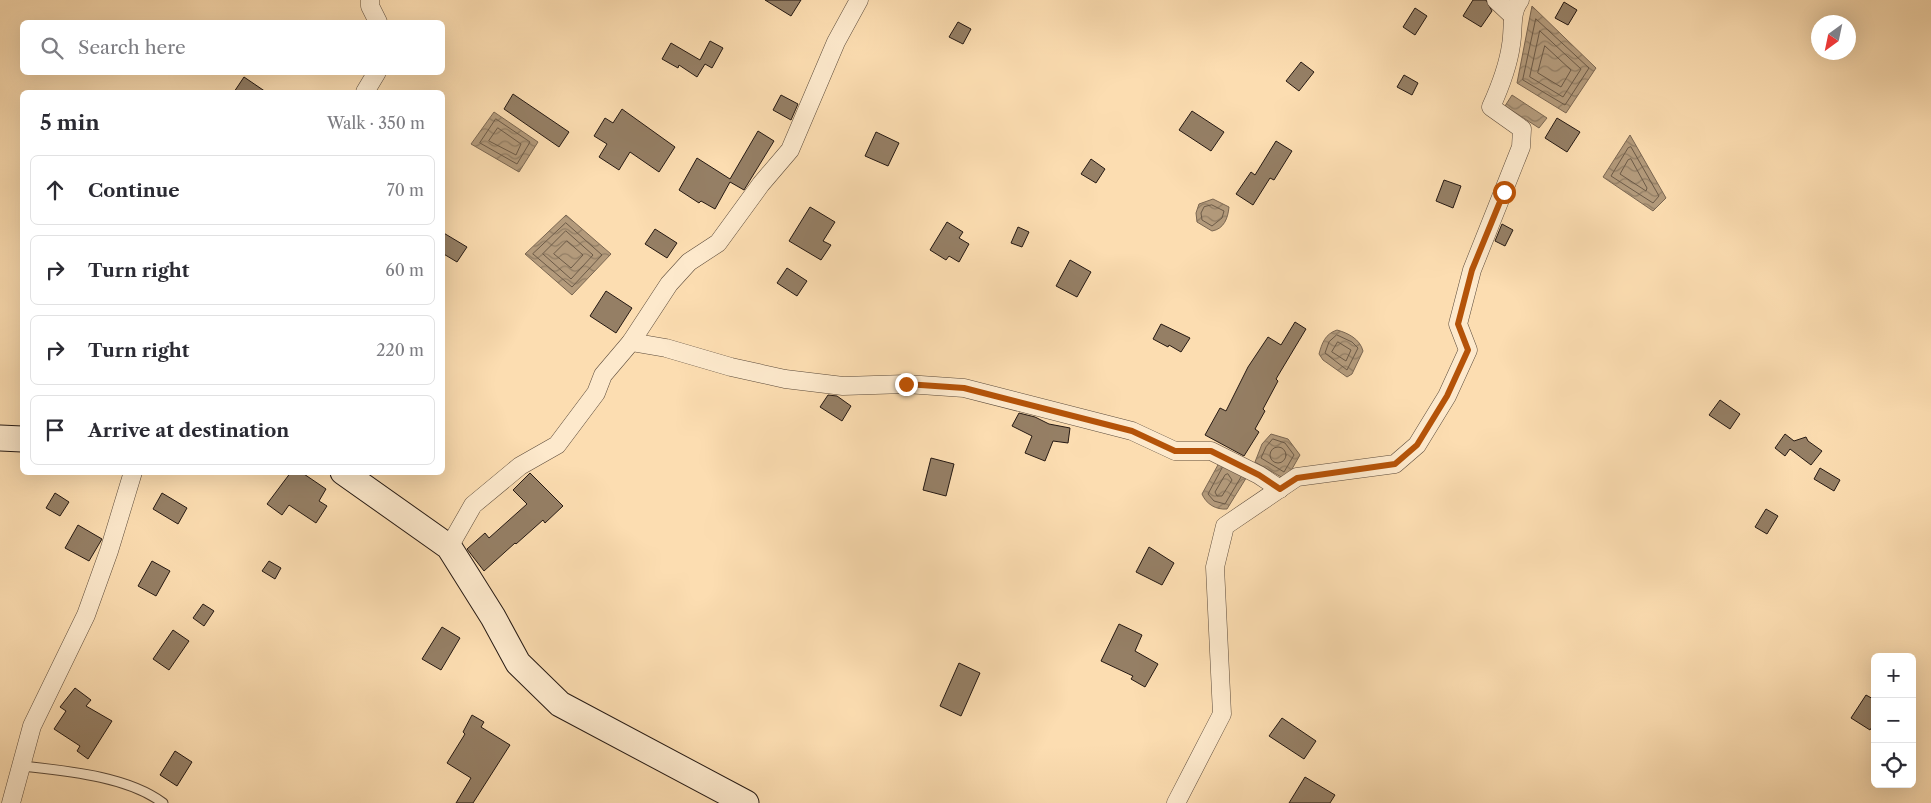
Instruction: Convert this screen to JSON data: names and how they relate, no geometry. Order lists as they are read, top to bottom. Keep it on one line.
{"north":"bottom left","page":{"search":"Search here","heading":["5 min","Walk · 350 m"],"list":[["Continue","70 m"],["Turn right","60 m"],["Turn right","220 m"],"Arrive at destination"],"map_buttons":["+","−"]}}
